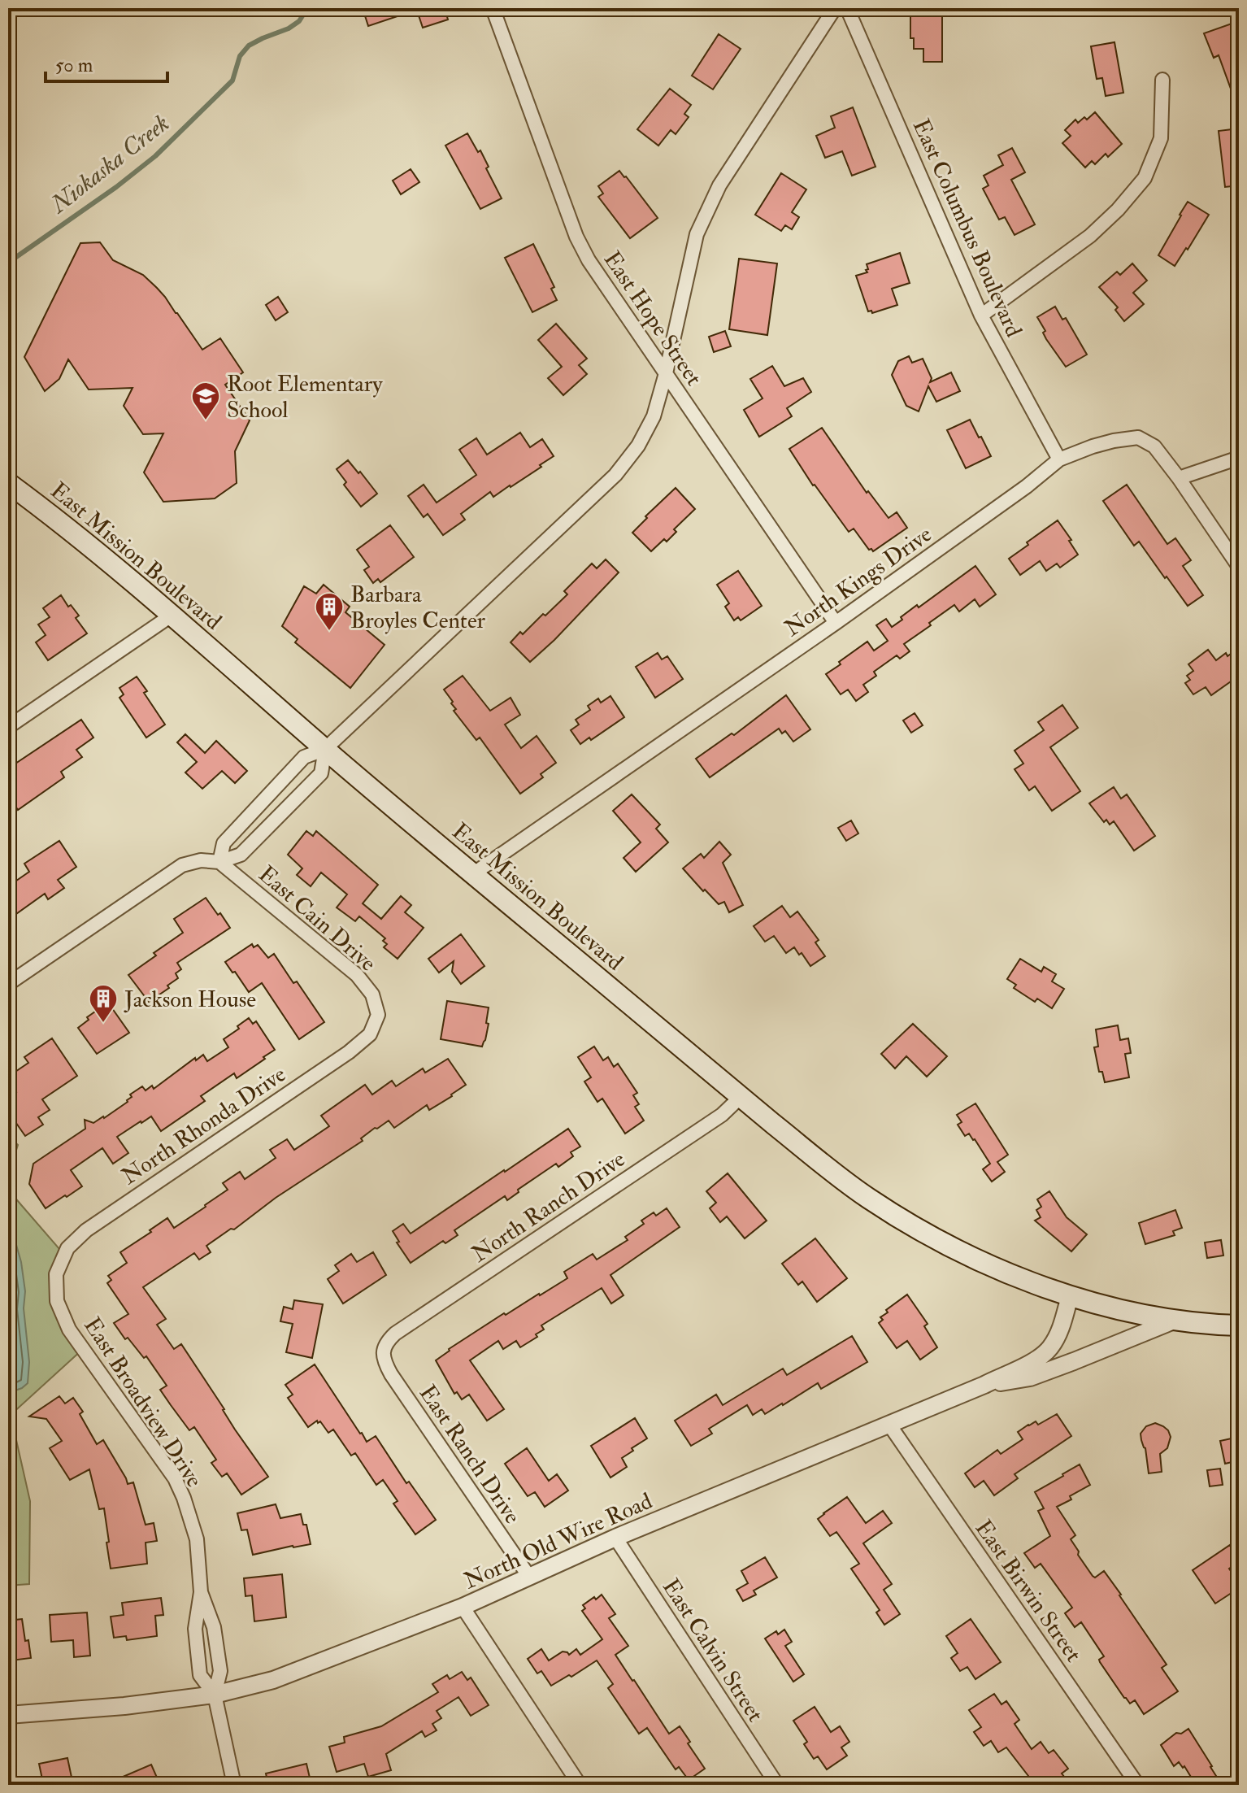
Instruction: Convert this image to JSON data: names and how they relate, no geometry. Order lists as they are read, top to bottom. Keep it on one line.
{"streets":{"main road":["East Mission Boulevard"],"street":["East Columbus Boulevard","East Hope Street","North Kings Drive","East Cain Drive","North Rhonda Drive","North Ranch Drive","East Broadview Drive","East Ranch Drive","North Old Wire Road","East Birwin Street","East Calvin Street"]},"crossings":[["East Columbus Boulevard","North Kings Drive"],["East Hope Street","North Kings Drive"],["East Mission Boulevard","North Kings Drive"],["East Mission Boulevard","North Ranch Drive"],["East Mission Boulevard","North Old Wire Road"],["East Cain Drive","North Rhonda Drive"],["North Rhonda Drive","East Broadview Drive"],["North Ranch Drive","East Ranch Drive"],["East Broadview Drive","North Old Wire Road"],["East Ranch Drive","North Old Wire Road"],["North Old Wire Road","East Birwin Street"],["North Old Wire Road","East Calvin Street"]],"water":["Niokaska Creek"],"places":{"school or university":["Root Elementary School"],"building":["Barbara Broyles Center","Jackson House"]},"scale_bar":"50 m"}
